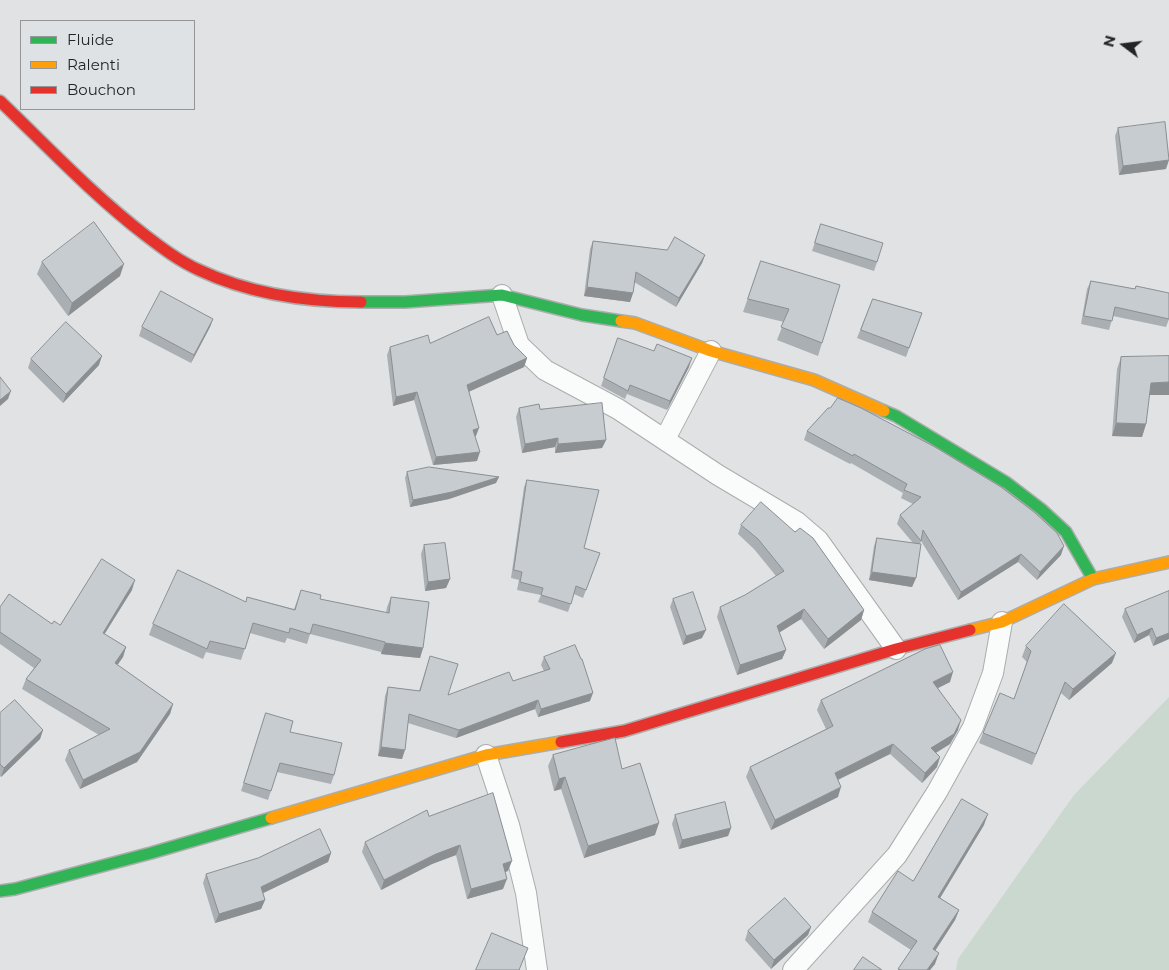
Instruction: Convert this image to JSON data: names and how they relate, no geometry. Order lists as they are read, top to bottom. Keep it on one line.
{"legend":["Fluide","Ralenti","Bouchon"],"north":"left"}
